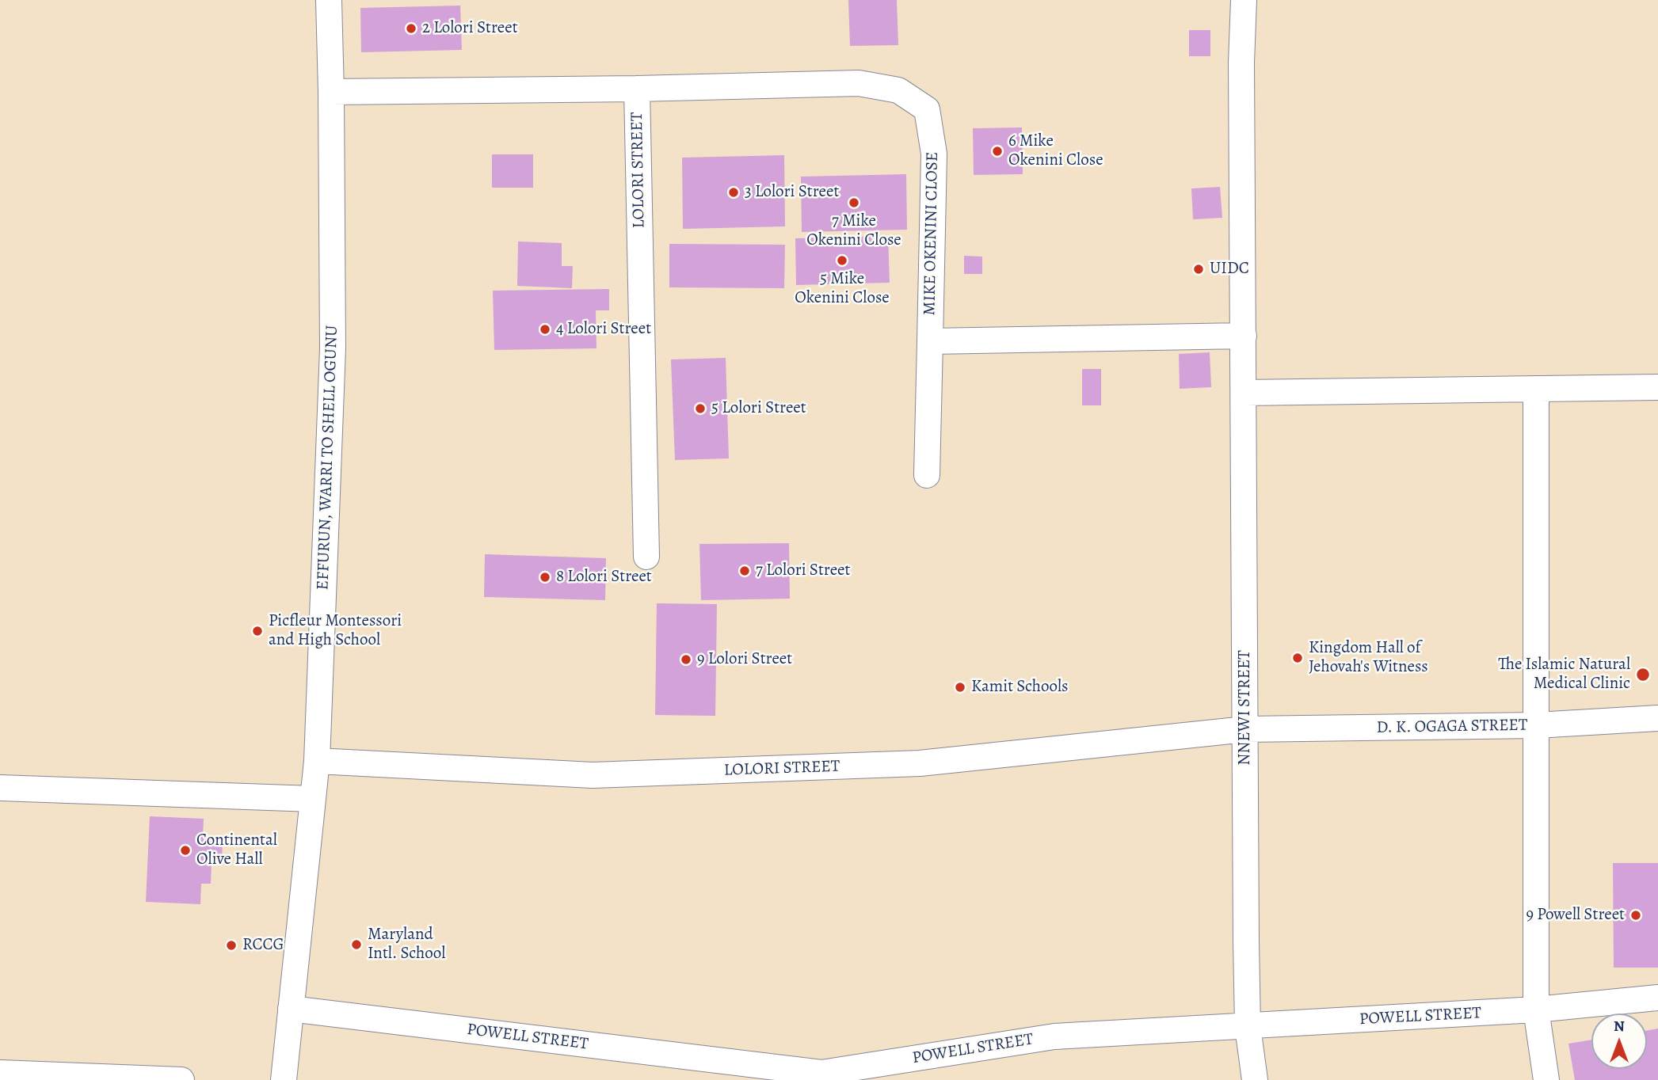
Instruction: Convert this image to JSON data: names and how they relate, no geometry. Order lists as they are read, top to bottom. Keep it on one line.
{"streets":{"street":["LOLORI STREET","MIKE OKENINI CLOSE","EFFURUN, WARRI TO SHELL OGUNU","NNEWI STREET","D. K. OGAGA STREET","POWELL STREET"]},"crossings":[["LOLORI STREET","MIKE OKENINI CLOSE"],["LOLORI STREET","EFFURUN, WARRI TO SHELL OGUNU"],["LOLORI STREET","NNEWI STREET"],["LOLORI STREET","D. K. OGAGA STREET"],["EFFURUN, WARRI TO SHELL OGUNU","POWELL STREET"],["NNEWI STREET","D. K. OGAGA STREET"],["NNEWI STREET","POWELL STREET"]],"places":["2 Lolori Street","6 Mike Okenini Close","3 Lolori Street","7 Mike Okenini Close","5 Mike Okenini Close","UIDC","4 Lolori Street","5 Lolori Street","7 Lolori Street","8 Lolori Street","Picfleur Montessori and High School","Kingdom Hall of Jehovah's Witness","9 Lolori Street","The Islamic Natural Medical Clinic","Kamit Schools","Continental Olive Hall","9 Powell Street","Maryland Intl. School","RCCG"],"north":"top"}
